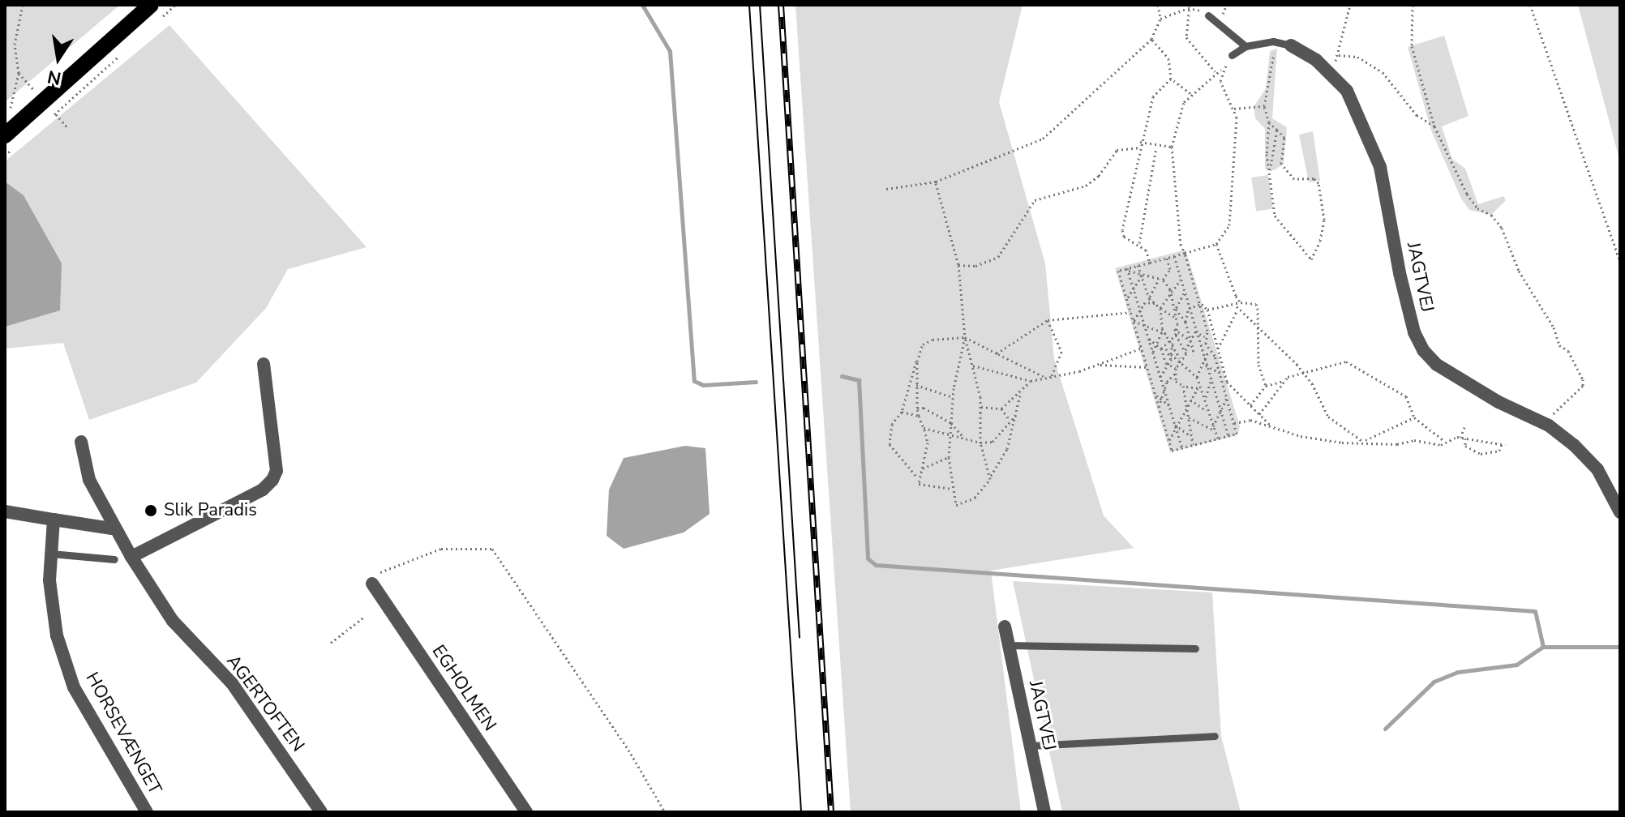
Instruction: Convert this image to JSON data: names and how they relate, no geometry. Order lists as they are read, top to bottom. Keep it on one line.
{"streets":{"street":["JAGTVEJ","EGHOLMEN","AGERTOFTEN","HORSEVÆNGET"]},"places":["Slik Paradis"],"north":"bottom"}
